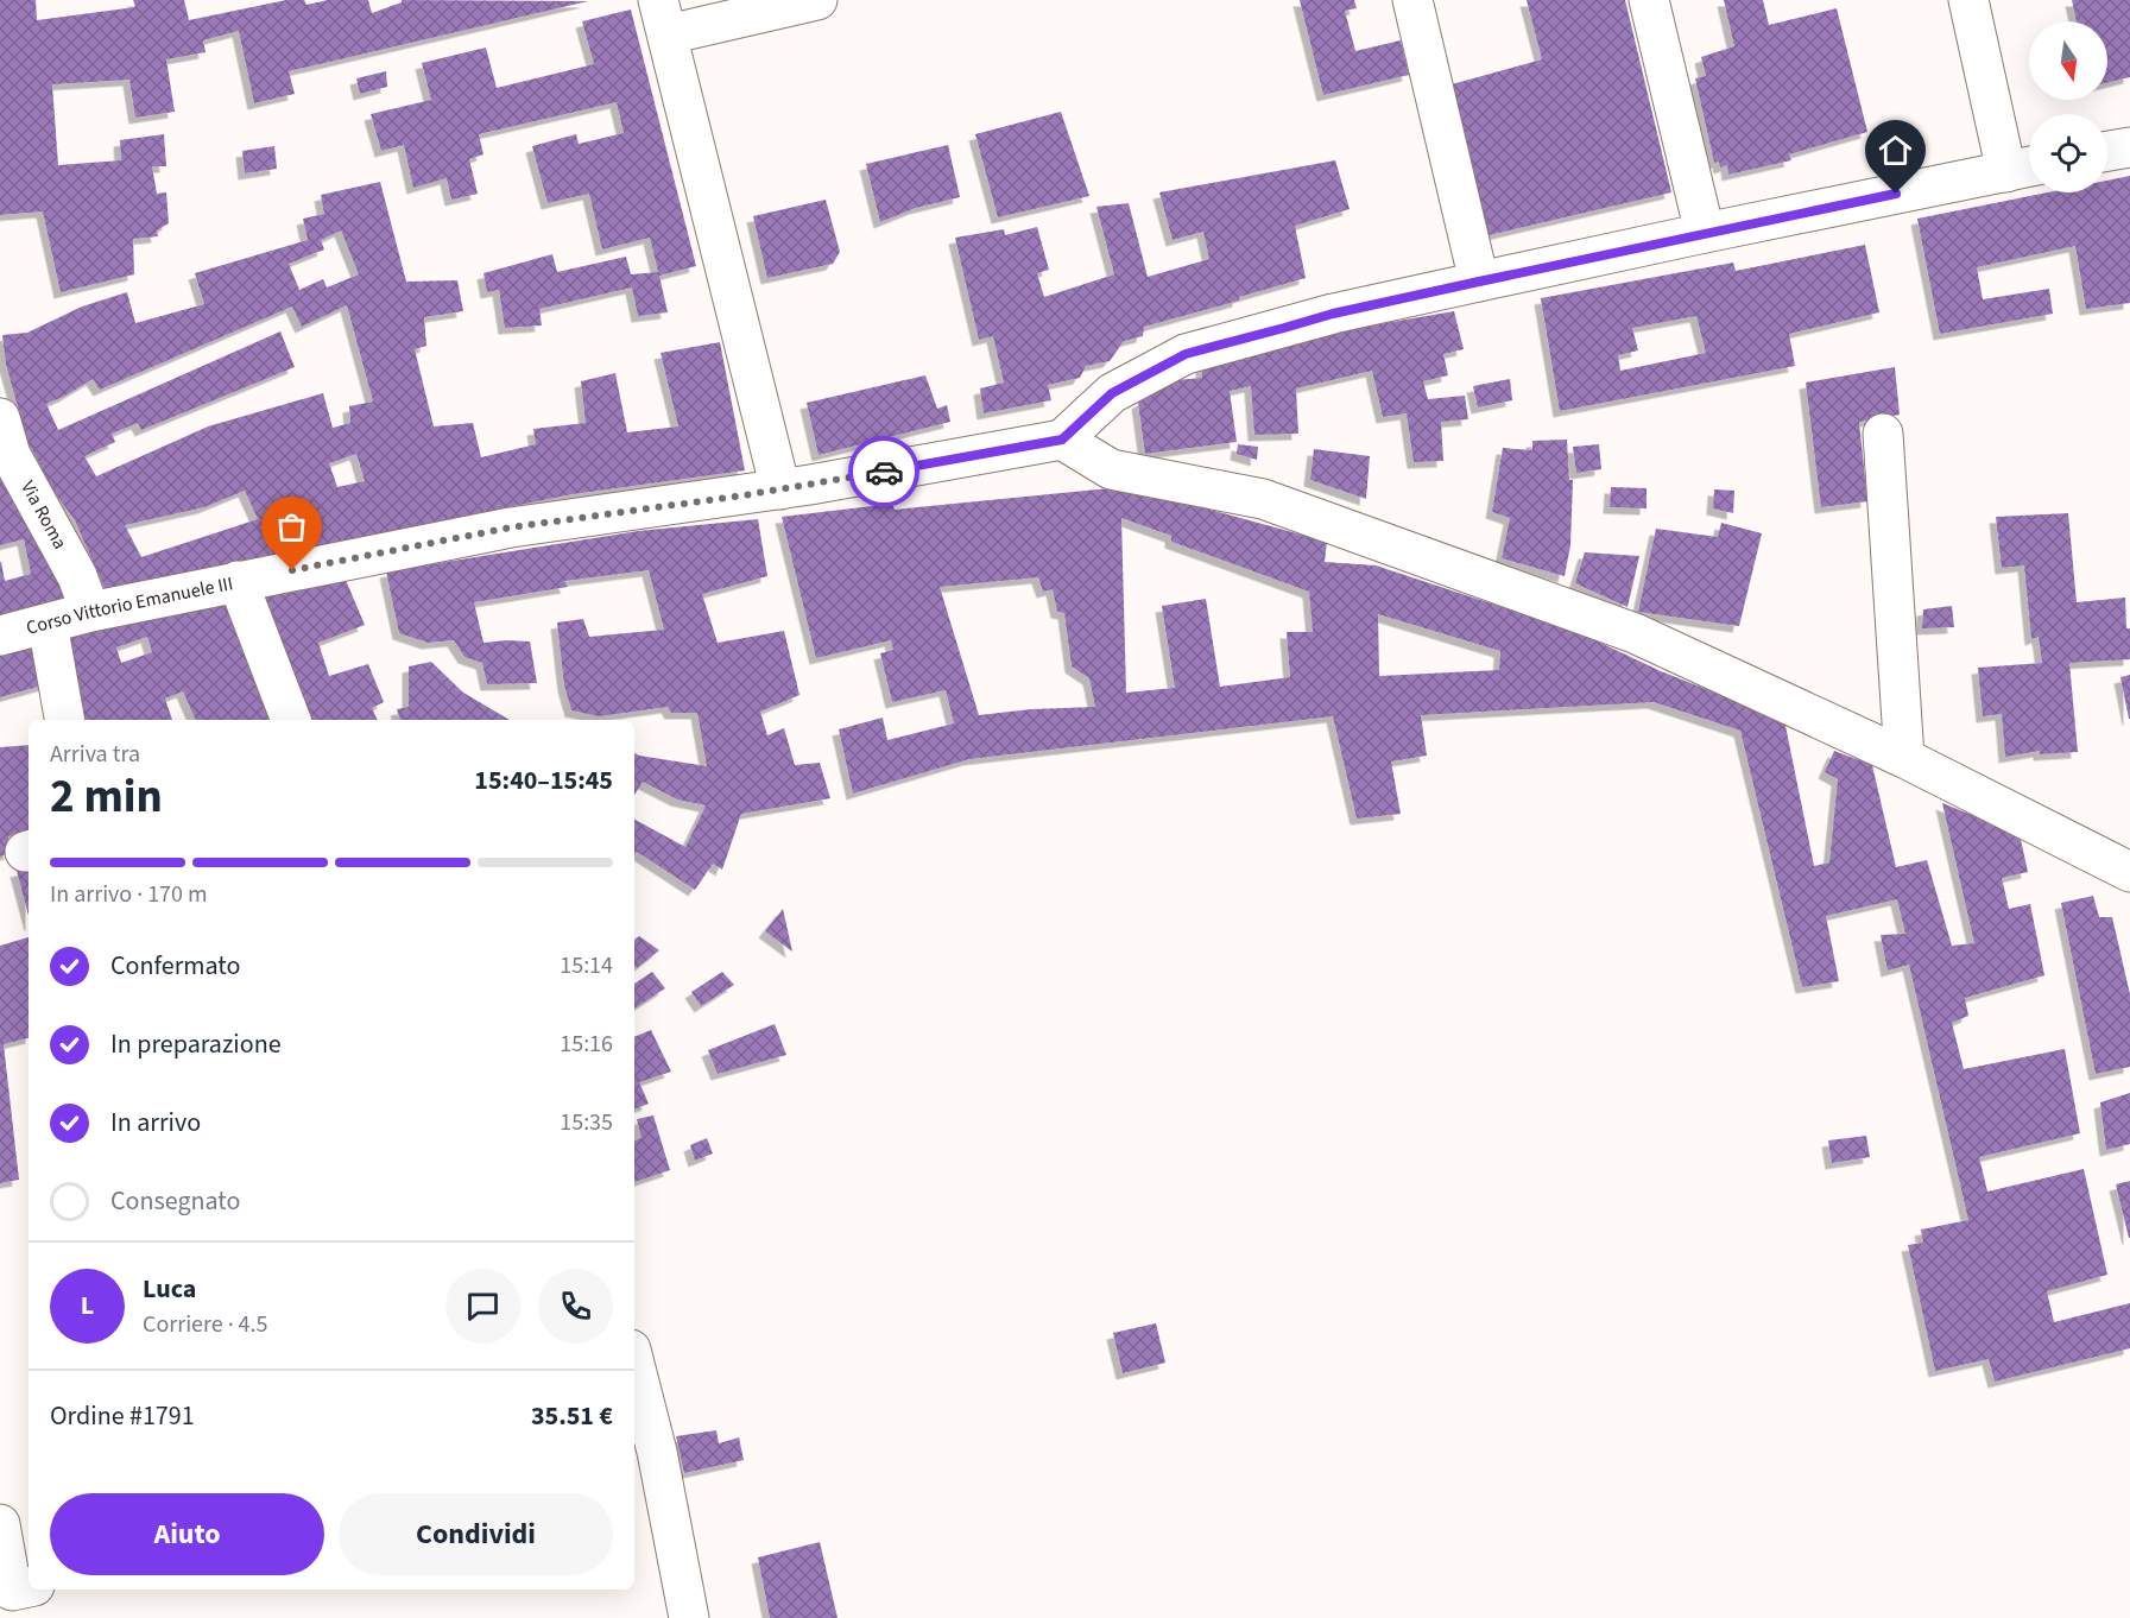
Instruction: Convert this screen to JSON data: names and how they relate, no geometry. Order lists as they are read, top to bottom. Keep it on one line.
{"streets":{"street":["Via Roma","Corso Vittorio Emanuele III"]},"crossings":[["Via Roma","Corso Vittorio Emanuele III"]],"north":"bottom","page":{"heading":["2 min","Arriva tra","15:40–15:45"],"panel":["Luca","Corriere · 4.5","Ordine #1791","35.51 €"],"bar":"In arrivo · 170 m","list":[["Confermato","15:14"],["In preparazione","15:16"],["In arrivo","15:35"],"Consegnato"],"round":"L","buttons":["Aiuto","Condividi"]}}
